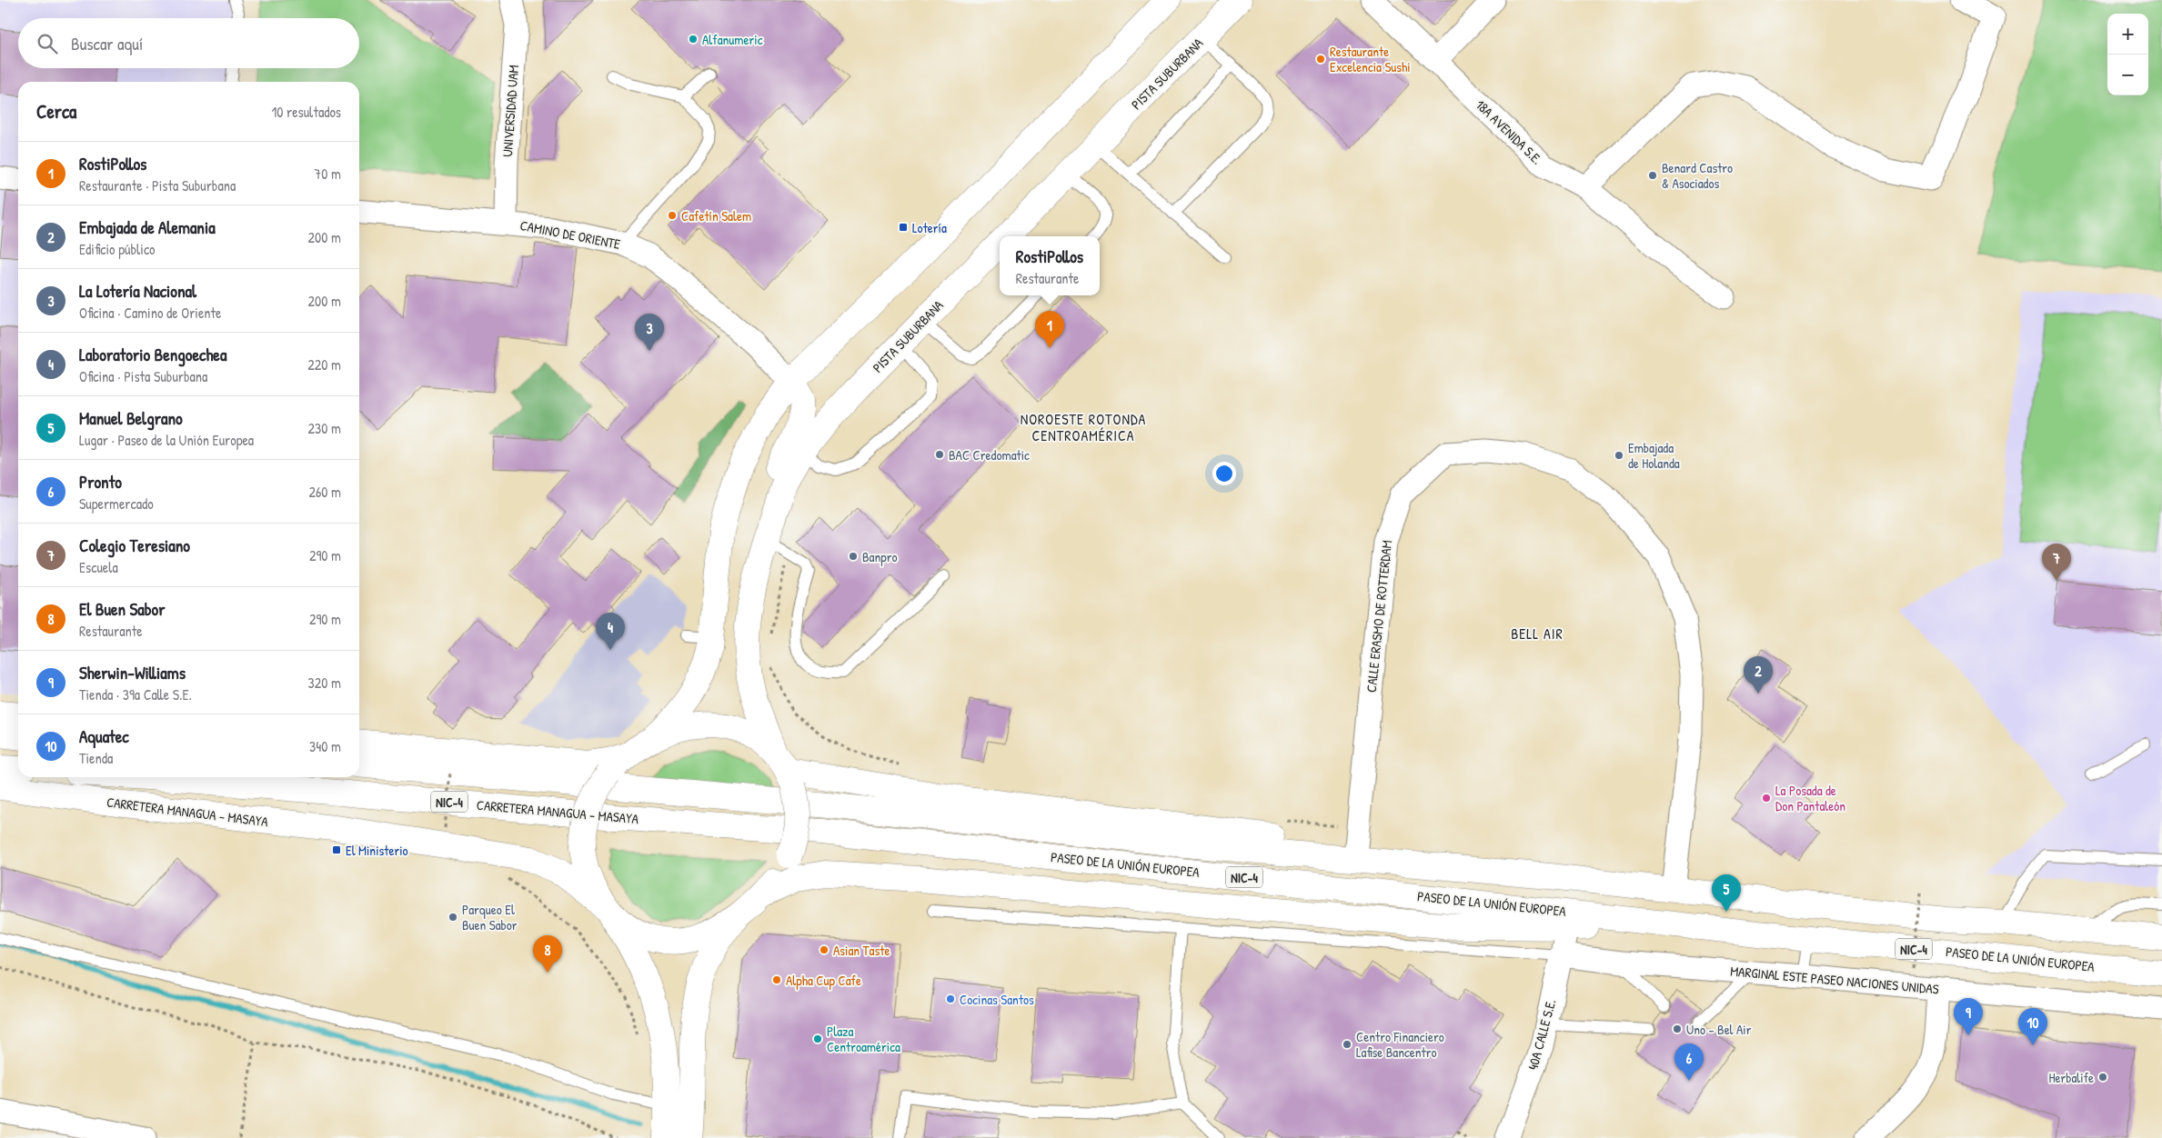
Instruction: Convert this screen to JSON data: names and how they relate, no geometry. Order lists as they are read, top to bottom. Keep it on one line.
{"streets":{"main road":["PISTA SUBURBANA","NIC-4","CARRETERA MANAGUA - MASAYA","PASEO DE LA UNIÓN EUROPEA"],"street":["UNIVERSIDAD UAM","18A AVENIDA S.E.","CAMINO DE ORIENTE","CALLE ERASMO DE ROTTERDAM","MARGINAL ESTE PASEO NACIONES UNIDAS","40A CALLE S.E."]},"crossings":[["PISTA SUBURBANA","CARRETERA MANAGUA - MASAYA"],["PISTA SUBURBANA","PASEO DE LA UNIÓN EUROPEA"],["UNIVERSIDAD UAM","CAMINO DE ORIENTE"],["CALLE ERASMO DE ROTTERDAM","PASEO DE LA UNIÓN EUROPEA"],["CARRETERA MANAGUA - MASAYA","PASEO DE LA UNIÓN EUROPEA"],["MARGINAL ESTE PASEO NACIONES UNIDAS","40A CALLE S.E."]],"districts":["NOROESTE ROTONDA CENTROAMÉRICA","BELL AIR"],"places":{"other":["Alfanumeric","Restaurante Excelencia Sushi","Benard Castro & Asociados","Cafetín Salem","BAC Credomatic","Embajada de Holanda","Banpro","La Posada de Don Pantaleón","Parqueo El Buen Sabor","Asian Taste","Alpha Cup Cafe","Cocinas Santos","Uno - Bel Air","Plaza Centroamérica","Centro Financiero Lafise Bancentro","Herbalife"],"transit":["Lotería","El Ministerio"]},"page":{"map_buttons":["+","−"],"search":"Buscar aquí","heading":["Cerca","10 resultados"],"list":[{"mark":"1","name":"RostiPollos","note":"Restaurante · Pista Suburbana","value":"70 m"},{"mark":"2","name":"Embajada de Alemania","note":"Edificio público","value":"200 m"},{"mark":"3","name":"La Lotería Nacional","note":"Oficina · Camino de Oriente","value":"200 m"},{"mark":"4","name":"Laboratorio Bengoechea","note":"Oficina · Pista Suburbana","value":"220 m"},{"mark":"5","name":"Manuel Belgrano","note":"Lugar · Paseo de la Unión Europea","value":"230 m"},{"mark":"6","name":"Pronto","note":"Supermercado","value":"260 m"},{"mark":"7","name":"Colegio Teresiano","note":"Escuela","value":"290 m"},{"mark":"8","name":"El Buen Sabor","note":"Restaurante","value":"290 m"},{"mark":"9","name":"Sherwin-Williams","note":"Tienda · 39a Calle S.E.","value":"320 m"},{"mark":"10","name":"Aquatec","note":"Tienda","value":"340 m"}],"popup":["RostiPollos","Restaurante"],"pins":["1","3","7","4","2","5","8","9","10","6"]}}
